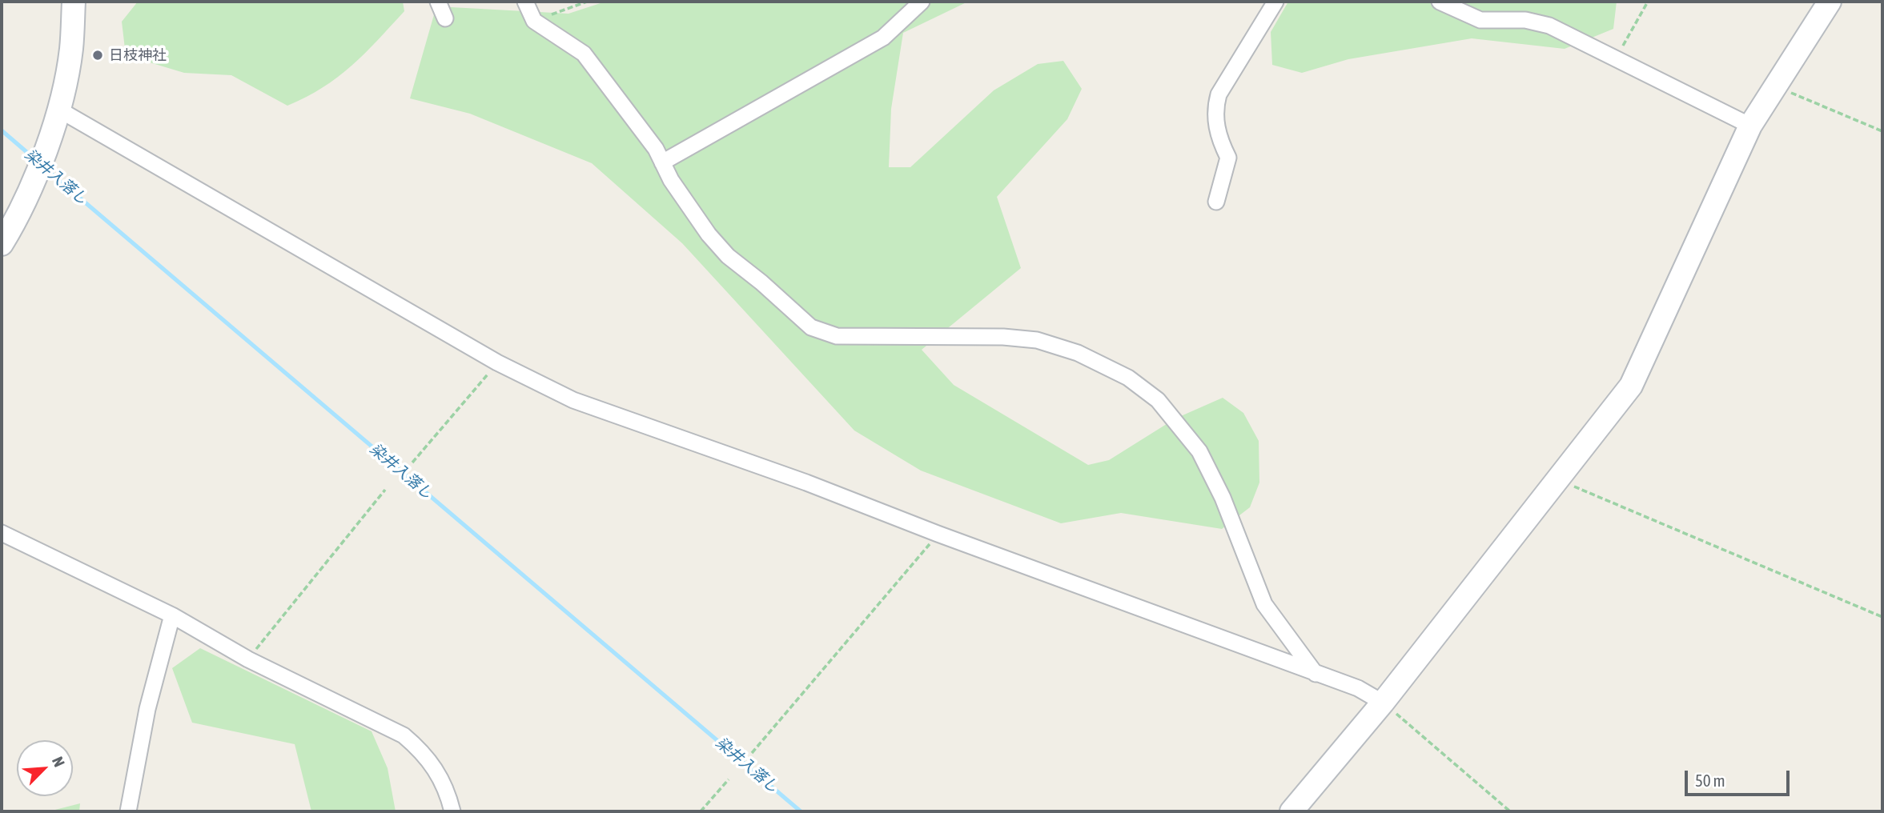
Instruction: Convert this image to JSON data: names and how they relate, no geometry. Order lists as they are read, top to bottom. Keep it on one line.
{"water":["染井入落し"],"places":["日枝神社"],"scale_bar":"50 m","north":"top right"}
